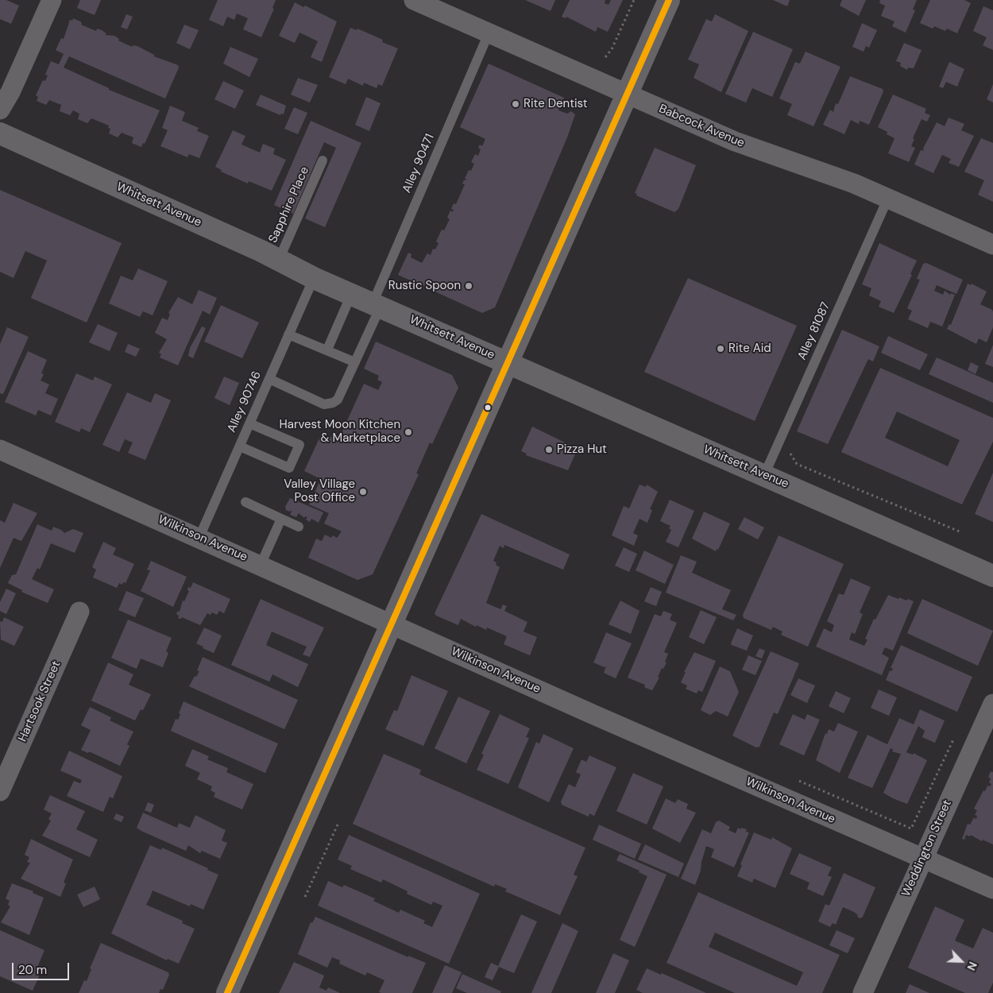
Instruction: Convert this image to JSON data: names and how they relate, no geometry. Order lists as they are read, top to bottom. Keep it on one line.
{"streets":{"main road":["Whitsett Avenue"],"street":["Babcock Avenue","Wilkinson Avenue","Hartsook Street","Weddington Street"],"lane":["Alley 90471","Sapphire Place","Alley 81087","Alley 90746"]},"crossings":[["Babcock Avenue","Alley 90471"],["Babcock Avenue","Alley 81087"],["Alley 90471","Whitsett Avenue"],["Alley 90471","Alley 90746"],["Whitsett Avenue","Sapphire Place"],["Whitsett Avenue","Alley 81087"],["Whitsett Avenue","Alley 90746"],["Alley 90746","Wilkinson Avenue"],["Wilkinson Avenue","Weddington Street"]],"places":["Rite Dentist","Rustic Spoon","Rite Aid","Harvest Moon Kitchen & Marketplace","Pizza Hut","Valley Village Post Office"],"scale_bar":"20 m","north":"bottom right"}
